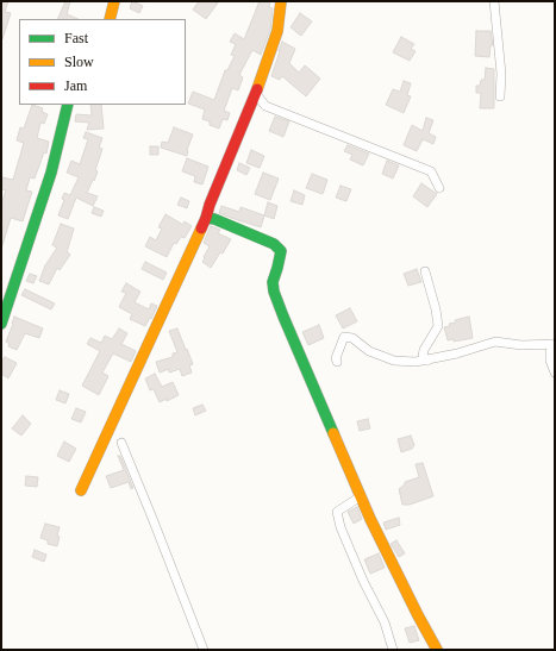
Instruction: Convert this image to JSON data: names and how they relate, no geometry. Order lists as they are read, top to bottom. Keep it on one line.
{"legend":["Fast","Slow","Jam"]}
